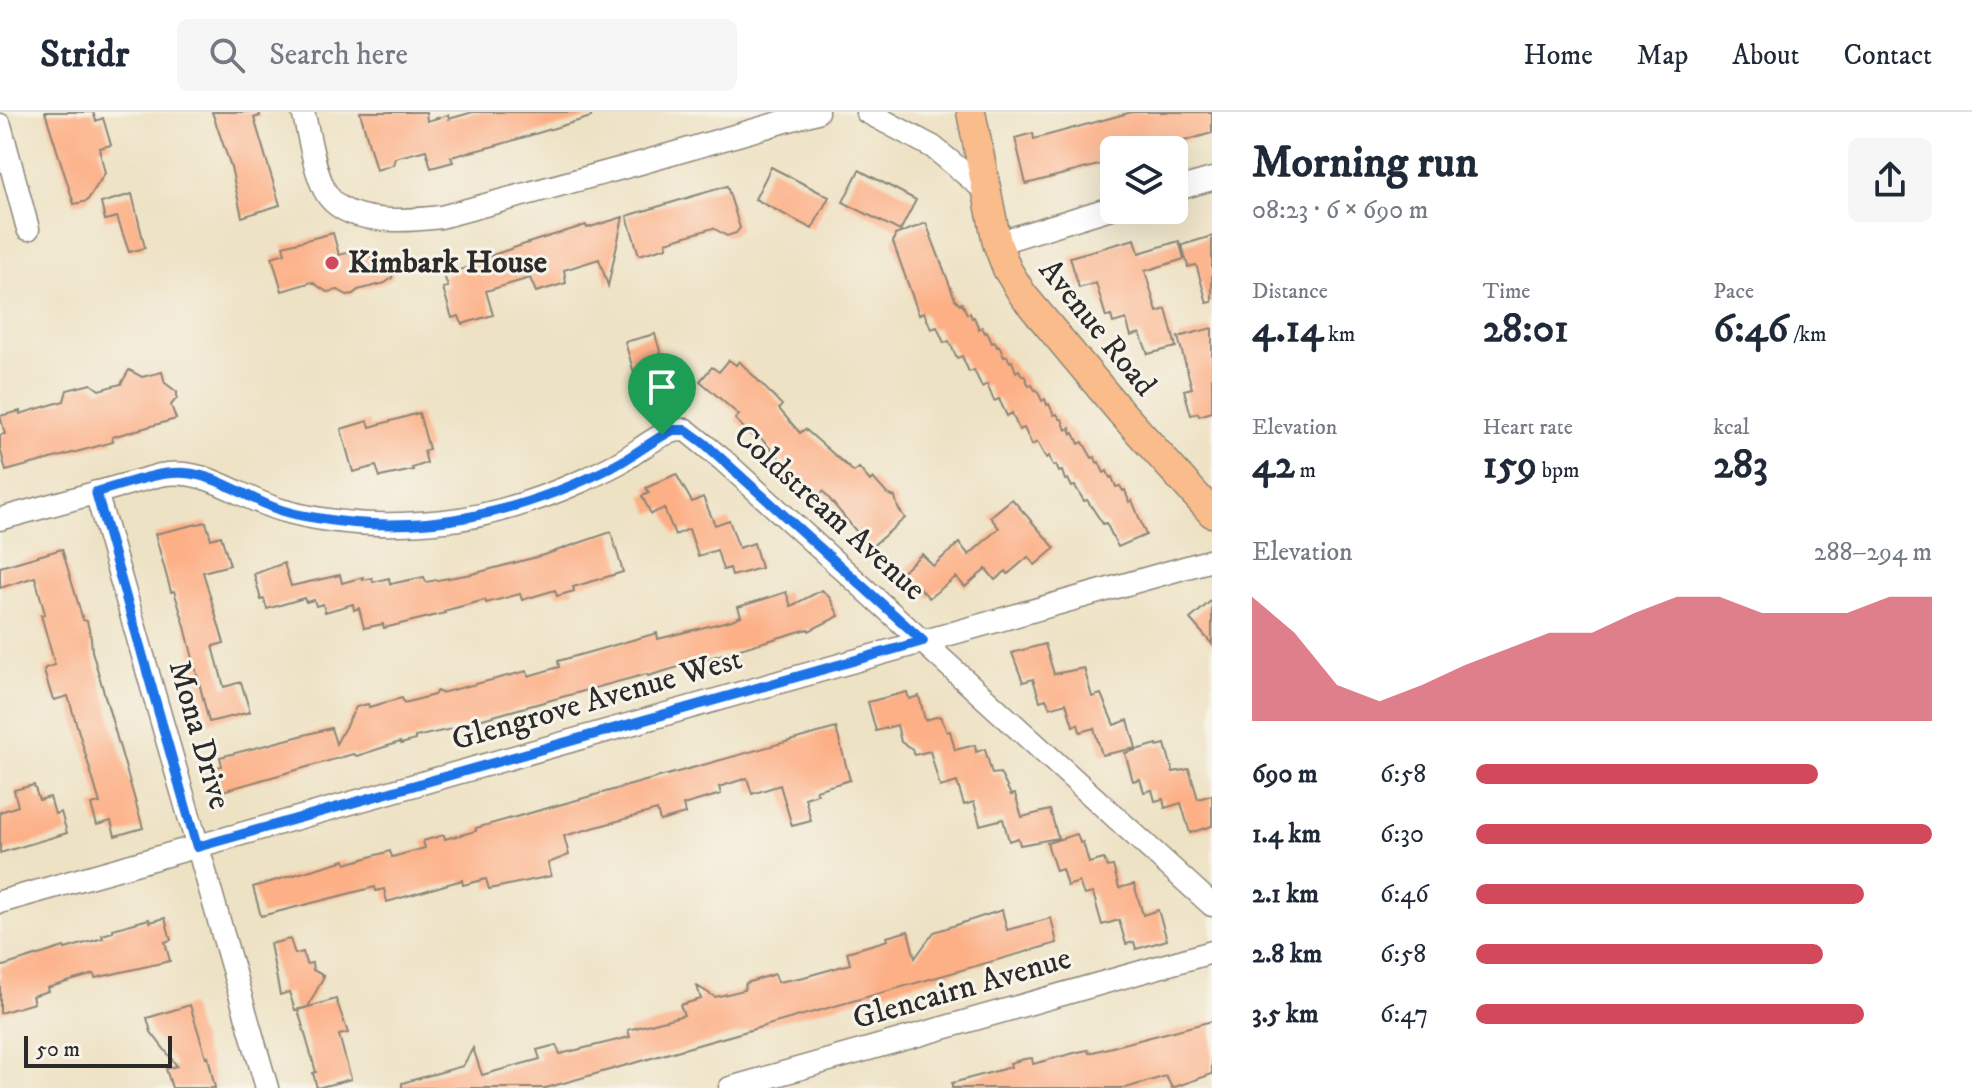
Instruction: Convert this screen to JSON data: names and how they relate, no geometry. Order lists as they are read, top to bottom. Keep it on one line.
{"streets":{"main road":["Avenue Road"],"street":["Coldstream Avenue","Glengrove Avenue West","Mona Drive","Glencairn Avenue"]},"crossings":[["Coldstream Avenue","Glengrove Avenue West"],["Coldstream Avenue","Mona Drive"],["Glengrove Avenue West","Mona Drive"]],"places":["Kimbark House"],"scale_bar":"50 m","page":{"header":"Stridr","search":"Search here","nav":["Home","Map","About","Contact"],"heading":["Morning run","08:23 · 6 × 690 m"],"stats":[["Distance","4.14 km"],["Time","28:01"],["Pace","6:46 /km"],["Elevation","42 m"],["Heart rate","159 bpm"],["kcal","283"]],"chart":["Elevation","288–294 m"],"list":[{"name":"690 m","note":"6:58"},{"name":"1.4 km","note":"6:30"},{"name":"2.1 km","note":"6:46"},{"name":"2.8 km","note":"6:58"},{"name":"3.5 km","note":"6:47"}],"scale":"50 m"}}
